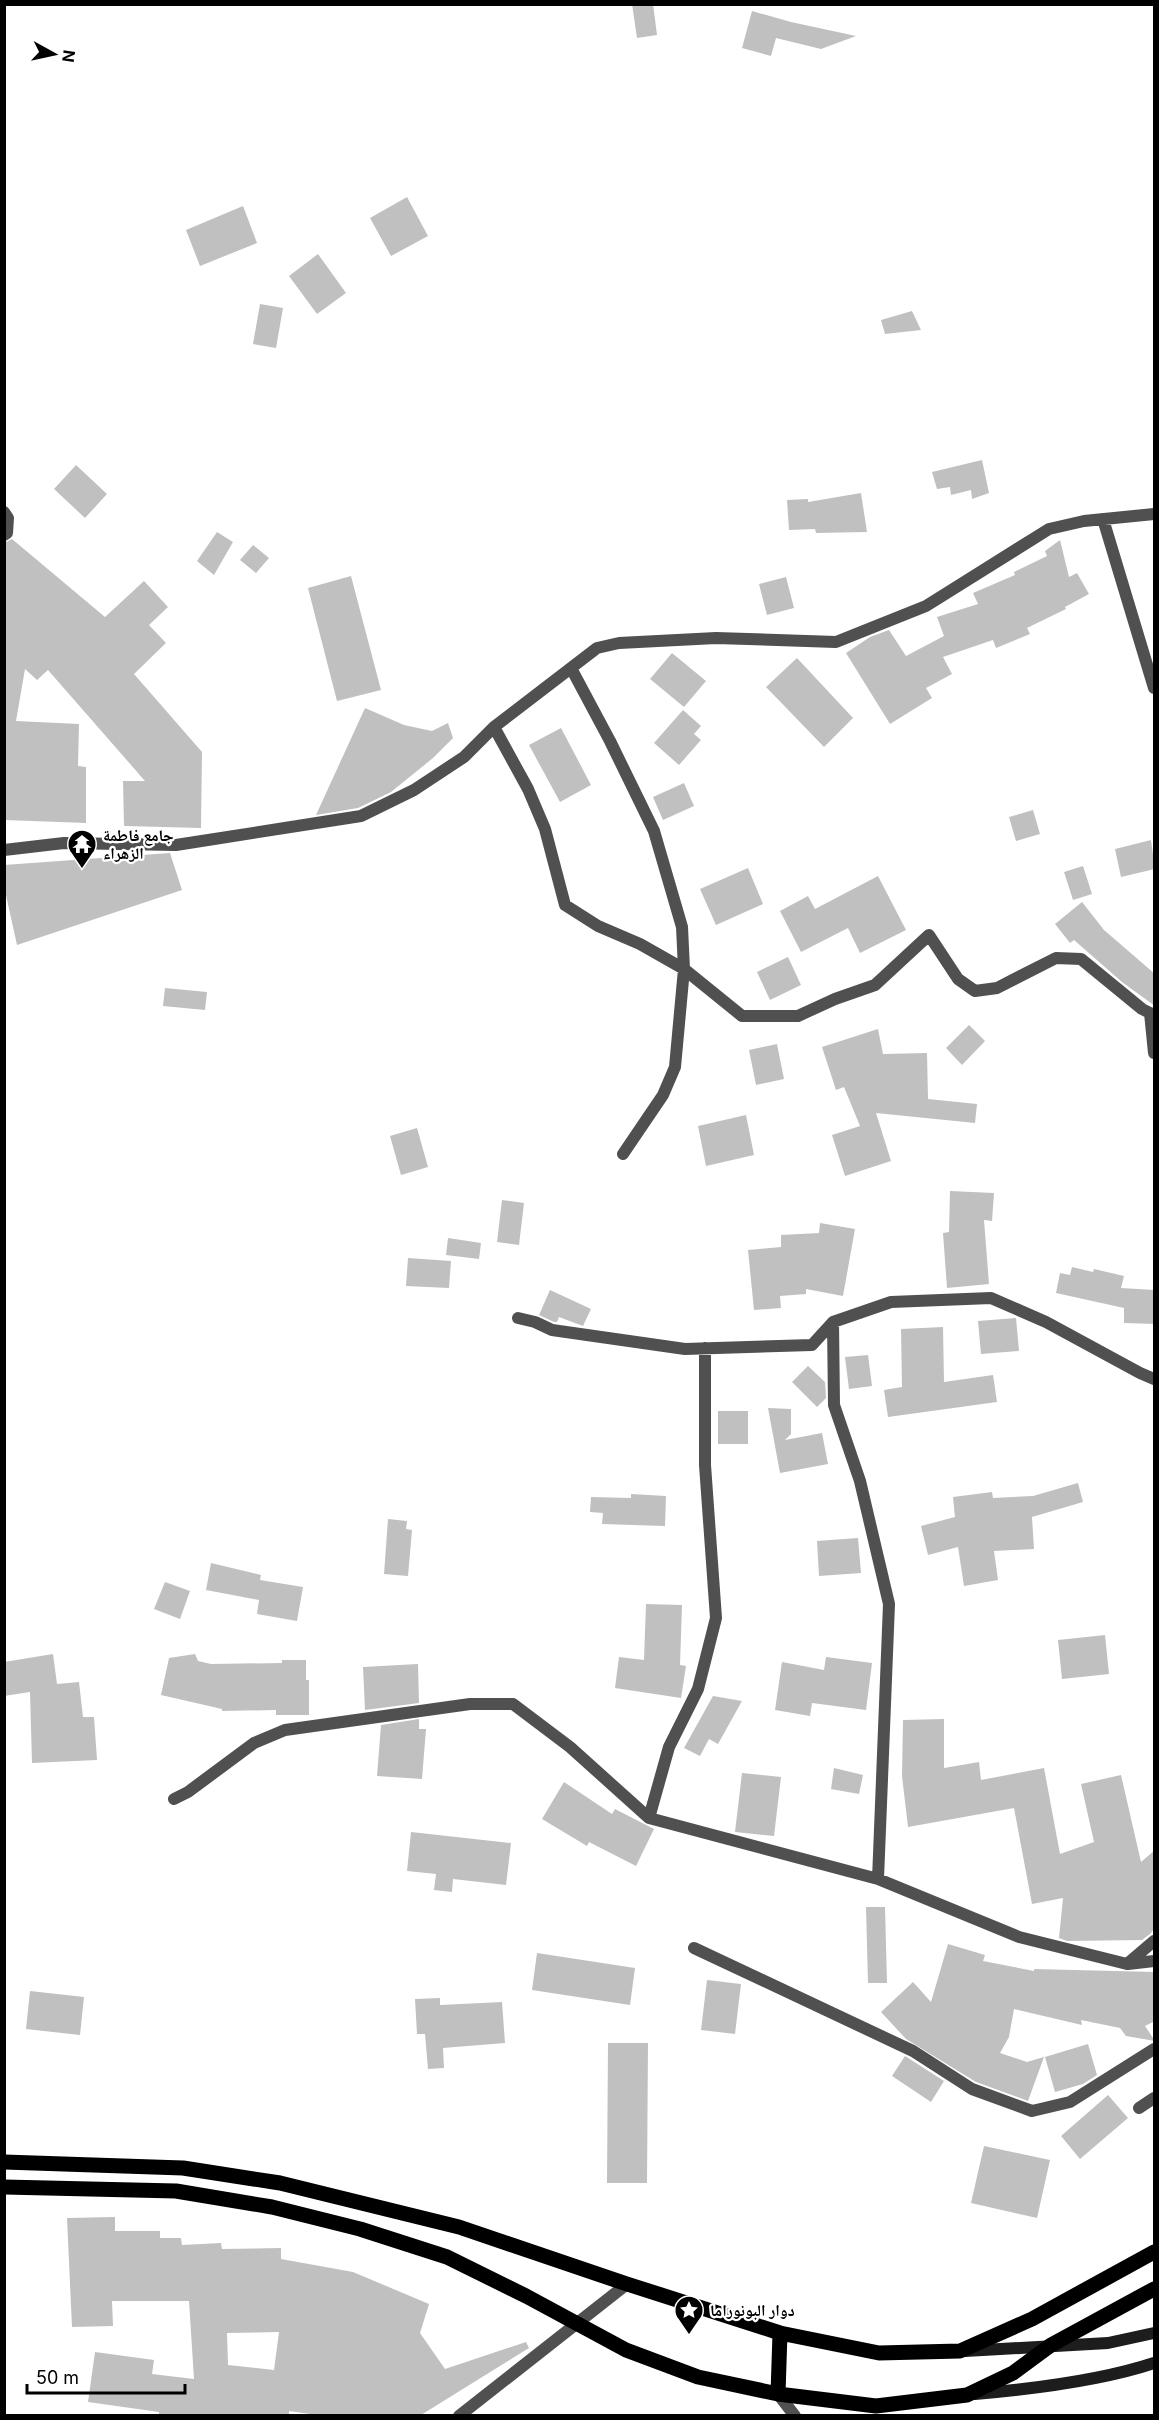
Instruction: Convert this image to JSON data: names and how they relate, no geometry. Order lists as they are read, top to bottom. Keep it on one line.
{"places":{"temple":["جامع فاطمة الزهراء"],"place":["دوار البونوراما"]},"scale_bar":"50 m","north":"right"}
